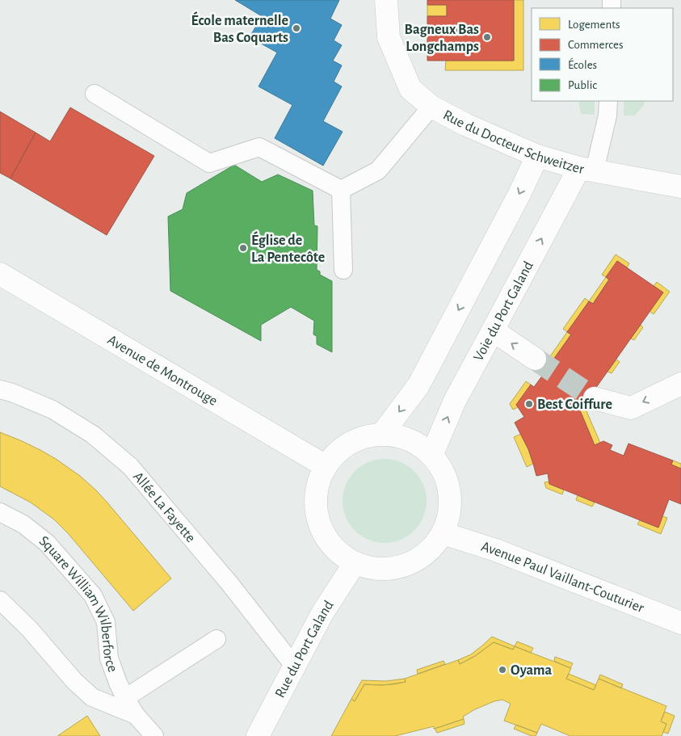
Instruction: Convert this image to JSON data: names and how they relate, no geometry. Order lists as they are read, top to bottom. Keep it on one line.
{"streets":{"street":["Rue du Docteur Schweitzer","Voie du Port Galand","Avenue de Montrouge","Avenue Paul Vaillant-Couturier","Rue du Port Galand"],"lane":["Allée La Fayette","Square William Wilberforce"]},"crossings":[["Rue du Docteur Schweitzer","Voie du Port Galand"],["Voie du Port Galand","Avenue de Montrouge"],["Voie du Port Galand","Avenue Paul Vaillant-Couturier"],["Voie du Port Galand","Rue du Port Galand"],["Avenue de Montrouge","Avenue Paul Vaillant-Couturier"],["Avenue de Montrouge","Rue du Port Galand"],["Allée La Fayette","Rue du Port Galand"],["Avenue Paul Vaillant-Couturier","Rue du Port Galand"]],"places":["École maternelle Bas Coquarts","Bagneux Bas Longchamps","Église de La Pentecôte","Best Coiffure","Oyama"],"legend":["Logements","Commerces","Écoles","Public"]}
